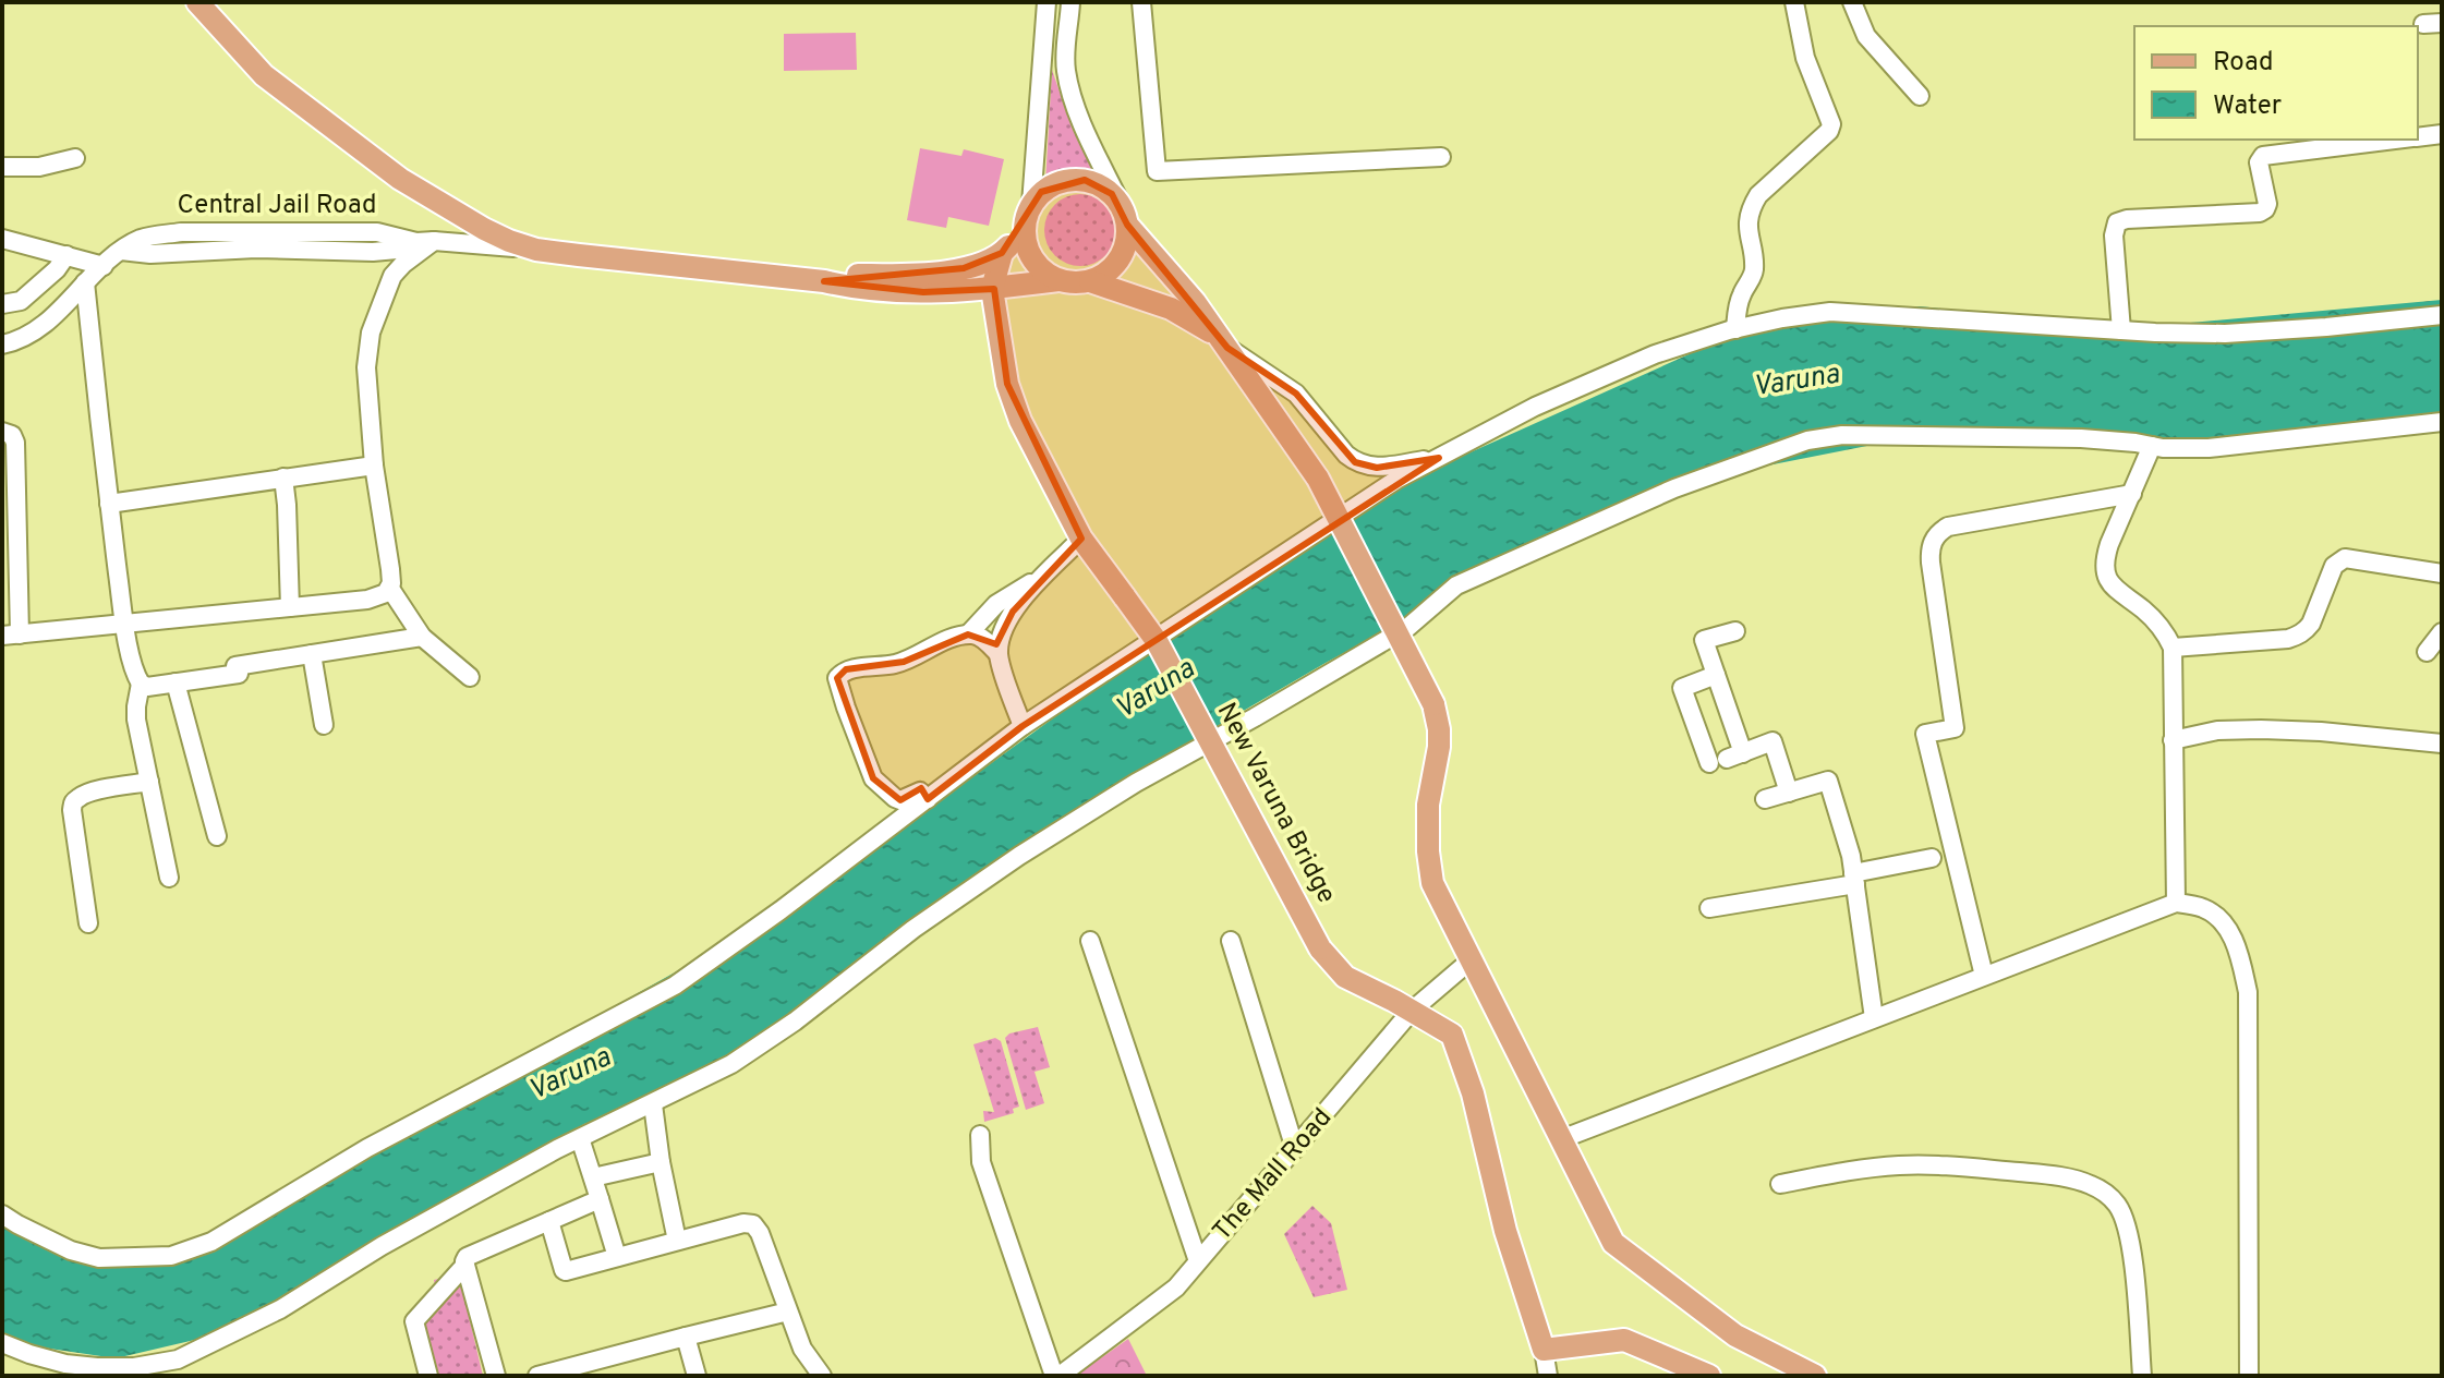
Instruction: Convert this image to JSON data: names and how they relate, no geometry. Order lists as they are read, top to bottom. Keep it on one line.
{"streets":{"main road":["Central Jail Road","New Varuna Bridge"],"street":["The Mall Road"]},"crossings":[["Central Jail Road","New Varuna Bridge"],["New Varuna Bridge","The Mall Road"]],"water":["Varuna"],"legend":["Road","Water"]}
